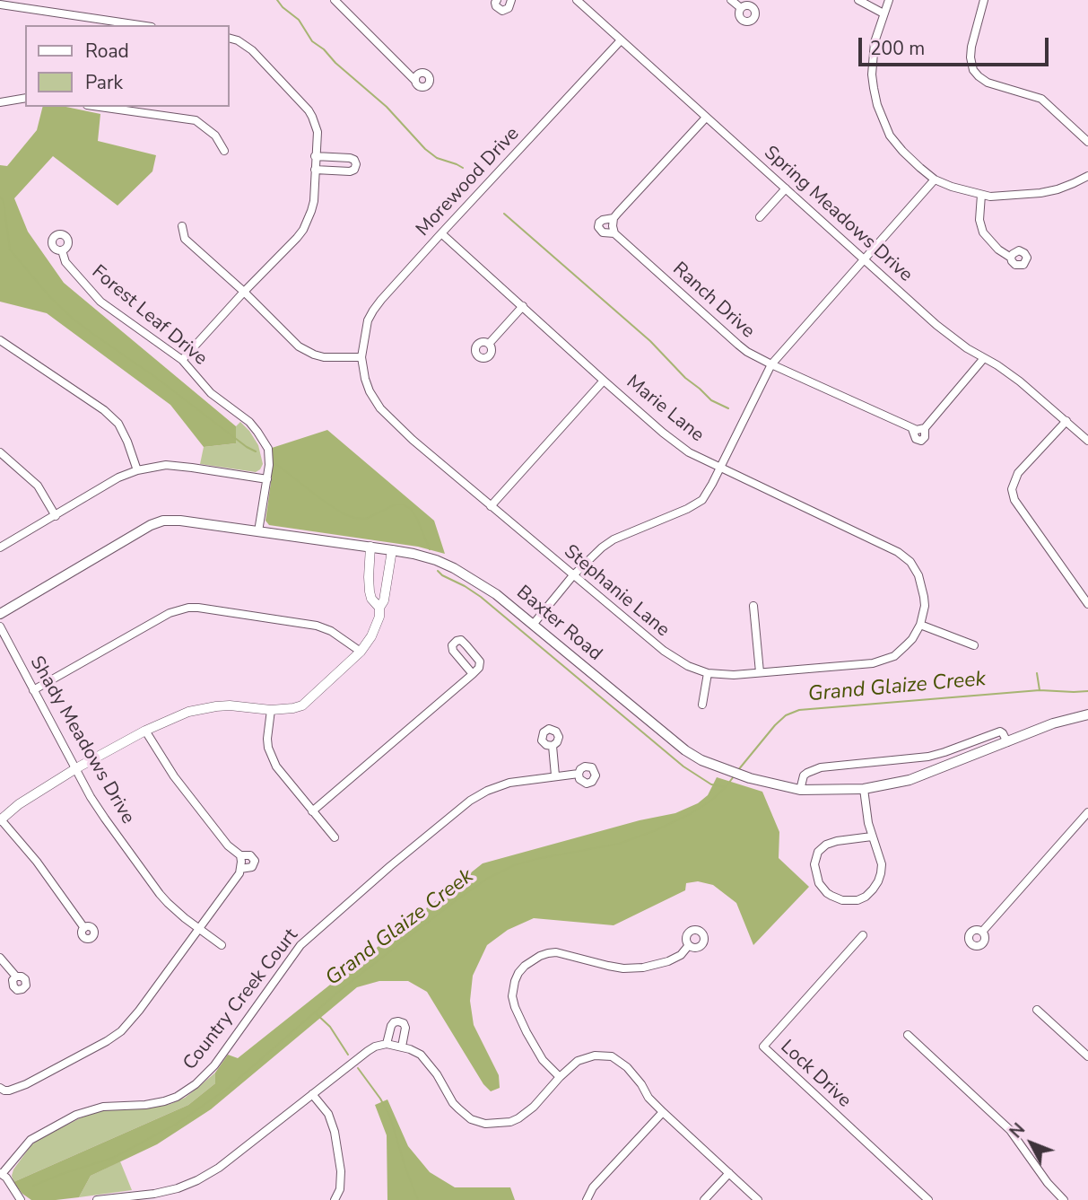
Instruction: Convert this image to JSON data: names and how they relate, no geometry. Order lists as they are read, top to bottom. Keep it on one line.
{"streets":{"main road":["Baxter Road"],"street":["Morewood Drive","Spring Meadows Drive","Ranch Drive","Forest Leaf Drive","Marie Lane","Stephanie Lane","Shady Meadows Drive","Country Creek Court","Lock Drive"]},"crossings":[["Morewood Drive","Spring Meadows Drive"],["Morewood Drive","Marie Lane"],["Morewood Drive","Stephanie Lane"],["Spring Meadows Drive","Ranch Drive"],["Forest Leaf Drive","Baxter Road"],["Marie Lane","Stephanie Lane"]],"water":["Grand Glaize Creek"],"legend":["Road","Park"],"scale_bar":"200 m","north":"top left"}
